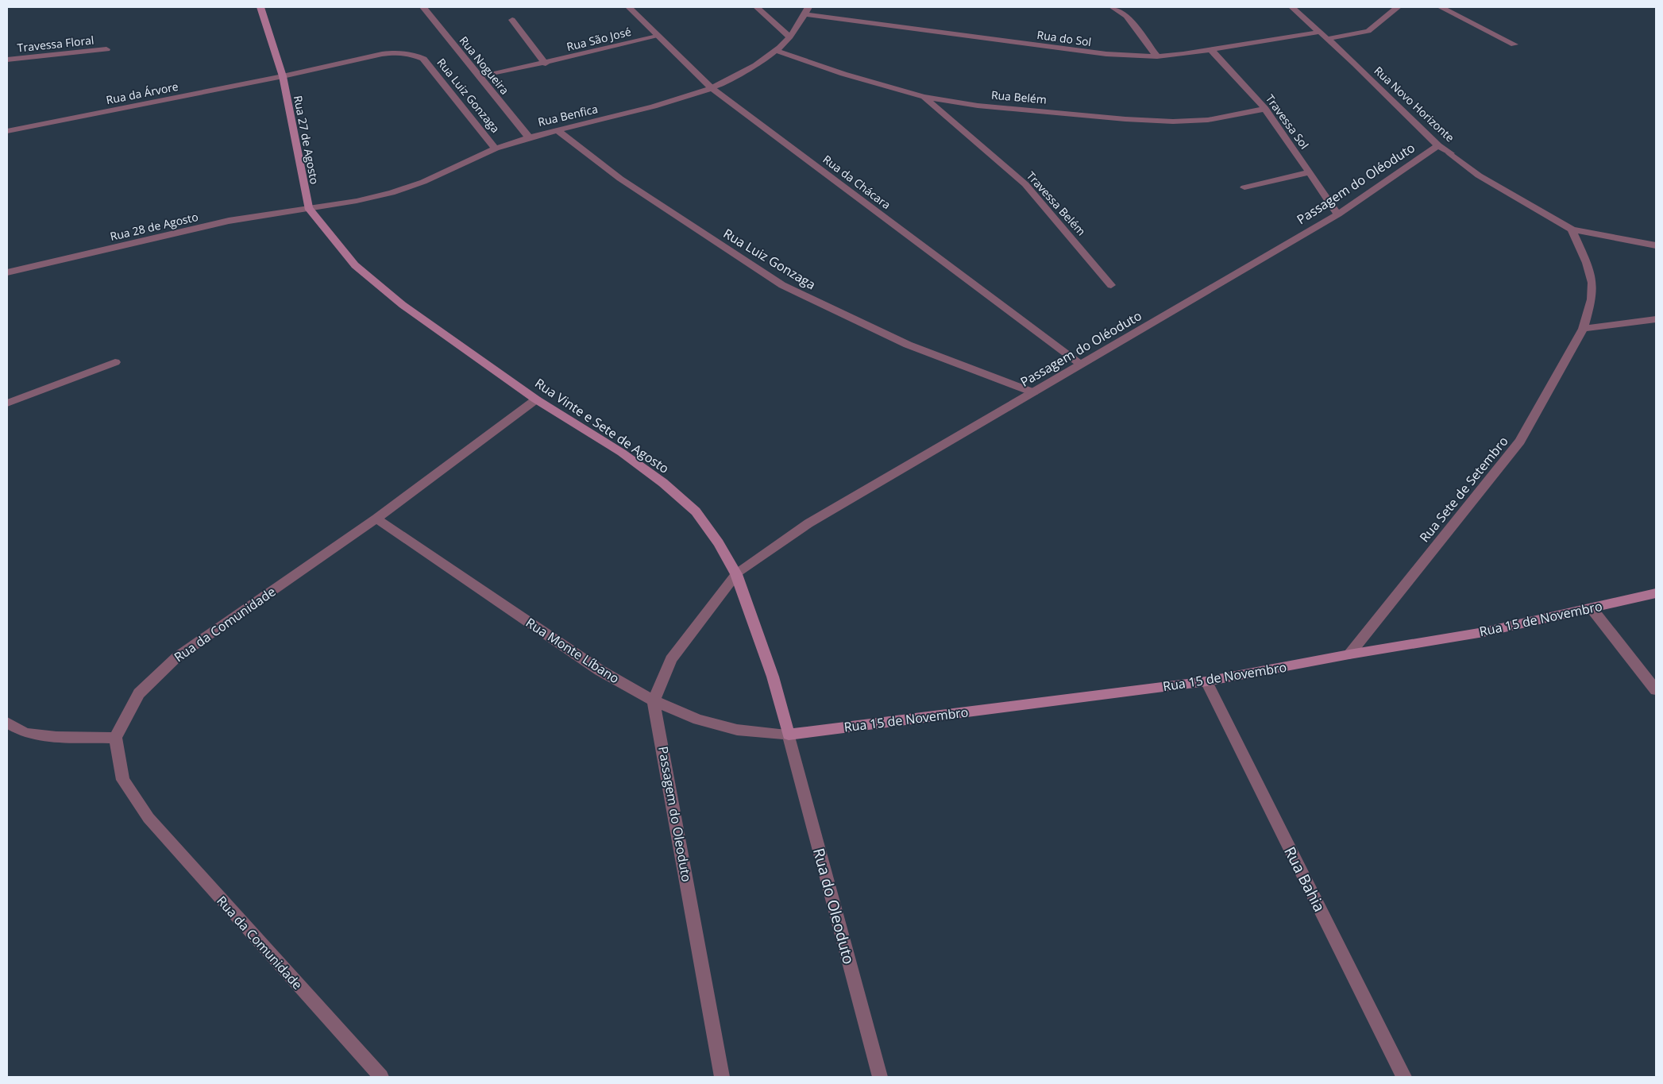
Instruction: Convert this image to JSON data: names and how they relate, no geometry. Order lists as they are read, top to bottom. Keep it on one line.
{"streets":{"street":["Rua do Sol","Rua São José","Travessa Floral","Rua Nogueira","Rua da Árvore","Rua Luiz Gonzaga","Rua Belém","Rua Novo Horizonte","Rua Benfica","Travessa Sol","Rua 27 de Agosto","Rua da Chácara","Passagem do Oléoduto","Travessa Belém","Rua 28 de Agosto","Rua Vinte e Sete de Agosto","Rua Sete de Setembro","Rua 15 de Novembro","Rua da Comunidade","Rua Monte Líbano","Passagem do Oleoduto","Rua Bahia","Rua do Oleoduto"]},"crossings":[["Rua do Sol","Rua Novo Horizonte"],["Rua do Sol","Rua Benfica"],["Rua do Sol","Travessa Sol"],["Rua São José","Rua Nogueira"],["Rua São José","Rua da Chácara"],["Rua Nogueira","Rua Benfica"],["Rua da Árvore","Rua Luiz Gonzaga"],["Rua da Árvore","Rua 27 de Agosto"],["Rua Luiz Gonzaga","Rua Benfica"],["Rua Luiz Gonzaga","Rua 27 de Agosto"],["Rua Luiz Gonzaga","Passagem do Oléoduto"],["Rua Belém","Rua Benfica"],["Rua Belém","Travessa Sol"],["Rua Belém","Travessa Belém"],["Rua Novo Horizonte","Passagem do Oléoduto"],["Rua Benfica","Rua 27 de Agosto"],["Rua Benfica","Rua da Chácara"],["Rua Benfica","Rua 28 de Agosto"],["Rua Benfica","Rua Vinte e Sete de Agosto"],["Travessa Sol","Passagem do Oléoduto"],["Rua 27 de Agosto","Rua 28 de Agosto"],["Rua 27 de Agosto","Rua Vinte e Sete de Agosto"],["Rua da Chácara","Passagem do Oléoduto"],["Passagem do Oléoduto","Rua Vinte e Sete de Agosto"],["Rua 28 de Agosto","Rua Vinte e Sete de Agosto"],["Rua Vinte e Sete de Agosto","Rua 15 de Novembro"],["Rua Vinte e Sete de Agosto","Rua da Comunidade"],["Rua Vinte e Sete de Agosto","Rua Monte Líbano"],["Rua Vinte e Sete de Agosto","Rua do Oleoduto"],["Rua Sete de Setembro","Rua 15 de Novembro"],["Rua 15 de Novembro","Rua Monte Líbano"],["Rua 15 de Novembro","Rua Bahia"],["Rua 15 de Novembro","Rua do Oleoduto"],["Rua da Comunidade","Rua Monte Líbano"],["Rua Monte Líbano","Passagem do Oleoduto"],["Rua Monte Líbano","Rua do Oleoduto"]]}
